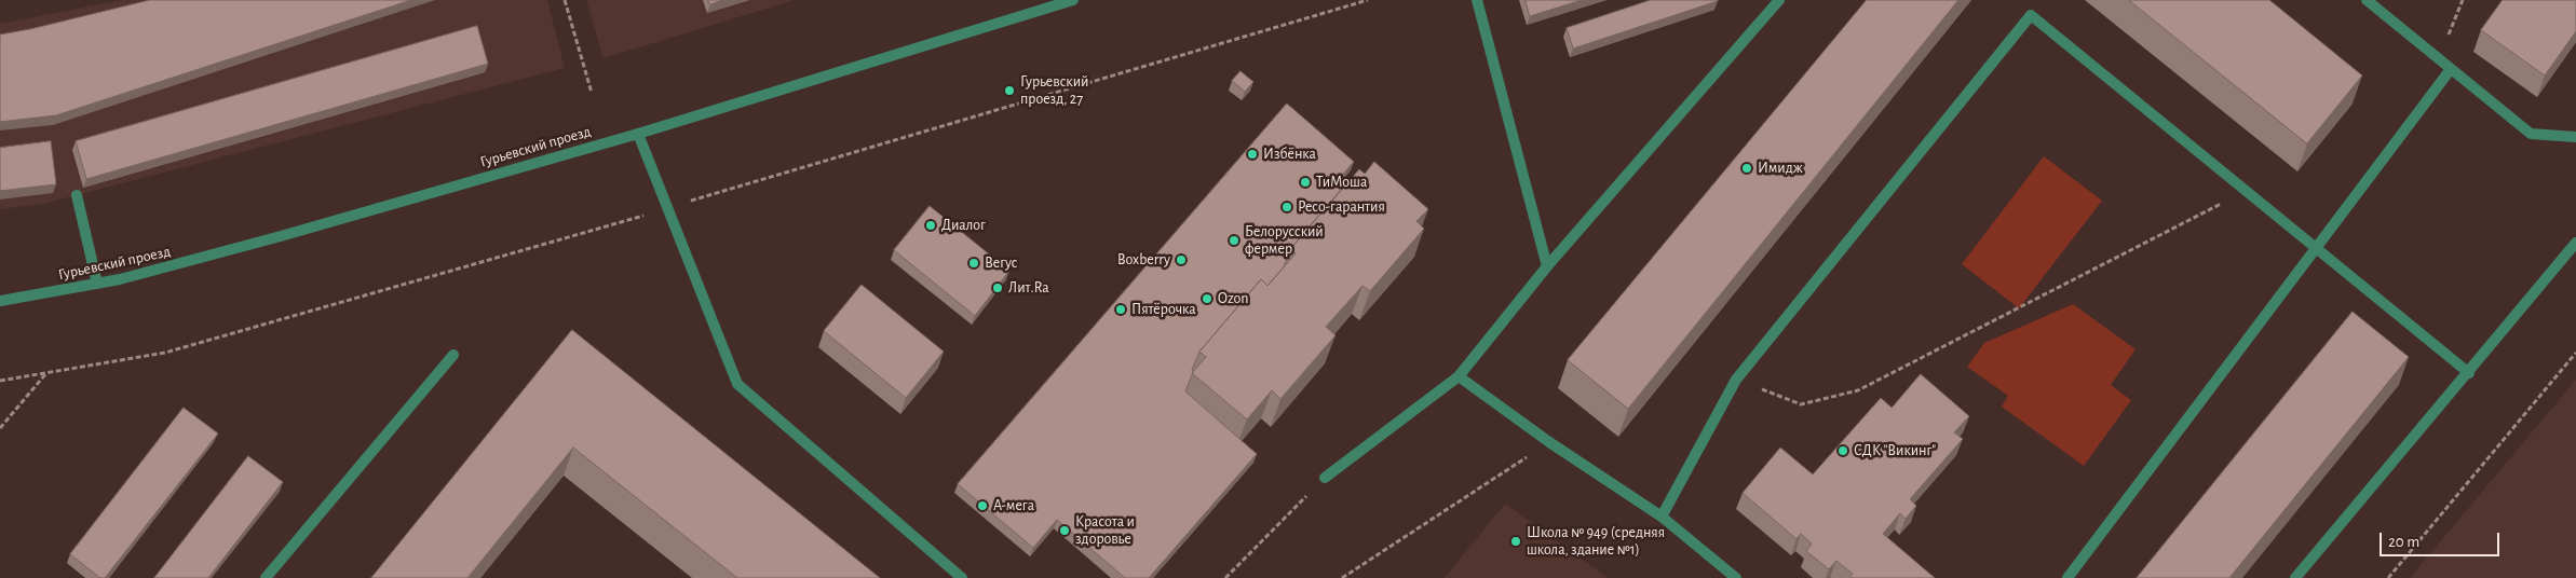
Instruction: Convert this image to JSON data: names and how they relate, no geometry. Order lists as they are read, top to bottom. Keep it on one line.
{"streets":{"street":["Гурьевский проезд"]},"places":["Гурьевский проезд, 27","Избёнка","Имидж","ТиМоша","Ресо-гарантия","Диалог","Белорусский фермер","Boxberry","Вегус","Лит.Ra","Ozon","Пятёрочка","СДК \"Викинг\"","А-мега","Красота и здоровье","Школа № 949 (средняя школа, здание №1)"],"scale_bar":"20 m"}
